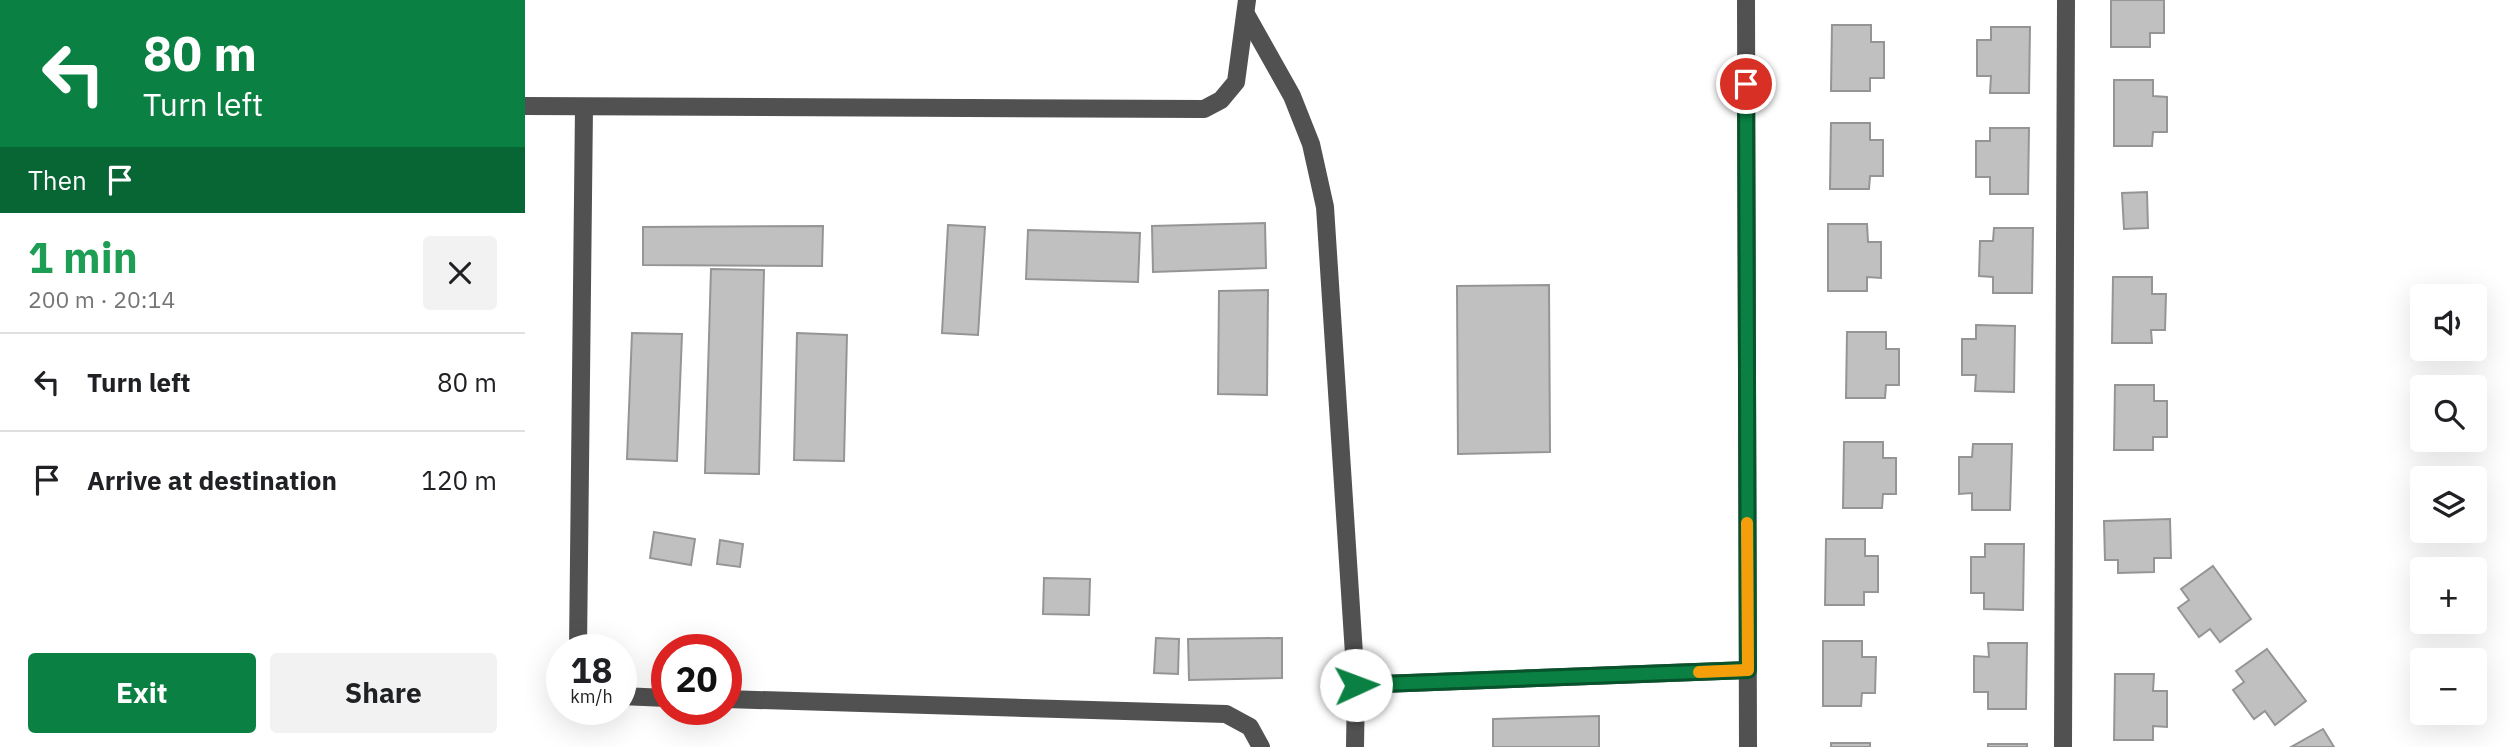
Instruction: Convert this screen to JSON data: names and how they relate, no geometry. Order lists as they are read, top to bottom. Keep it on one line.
{"page":{"turn":["80 m","Turn left"],"then":"Then","heading":["1 min","200 m · 20:14"],"map_buttons":["+","−"],"list":[{"name":"Turn left","value":"80 m"},{"name":"Arrive at destination","value":"120 m"}],"speed":"18 km/h","limit":"20","buttons":["Exit","Share"]}}
